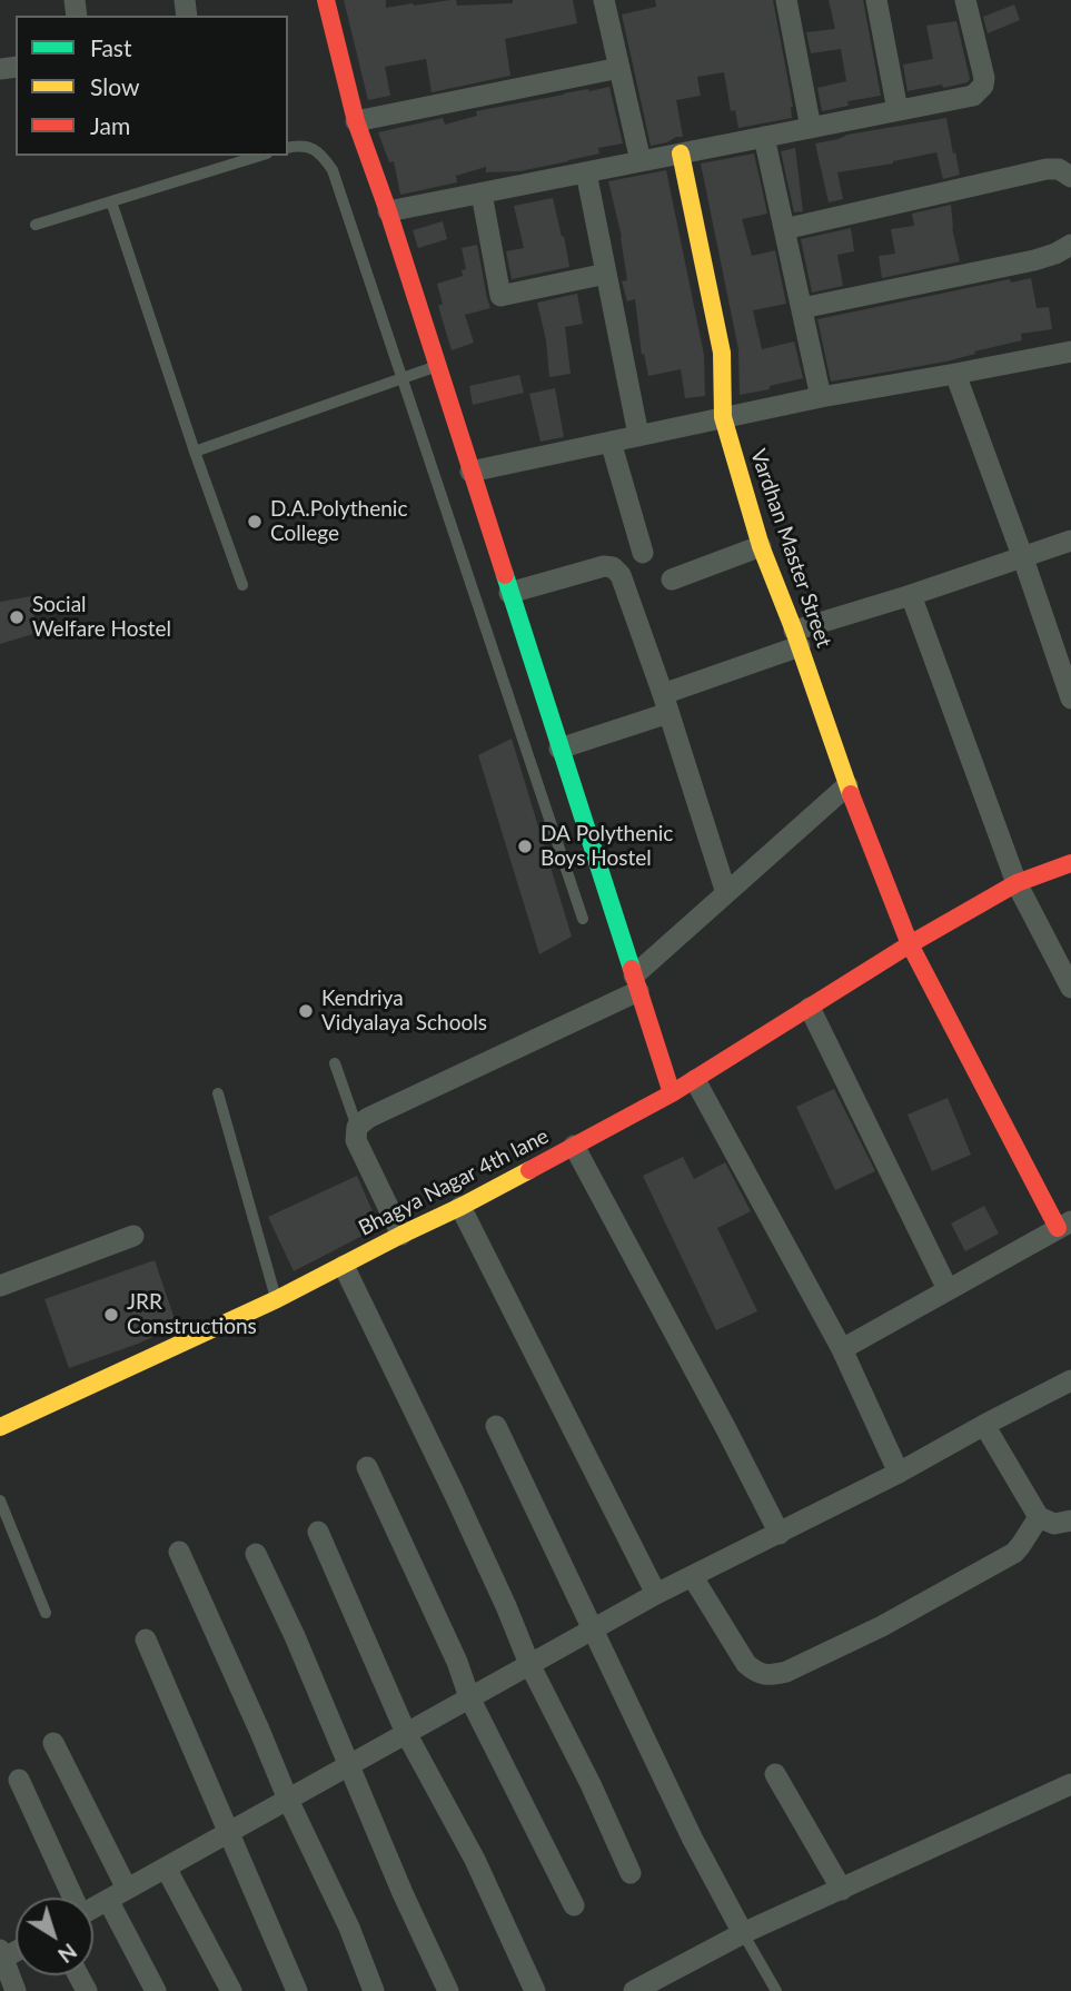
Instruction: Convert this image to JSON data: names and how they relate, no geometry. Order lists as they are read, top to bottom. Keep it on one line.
{"streets":{"street":["Vardhan Master Street","Bhagya Nagar 4th lane"]},"crossings":[["Vardhan Master Street","Bhagya Nagar 4th lane"]],"places":["D.A.Polythenic College","Social Welfare Hostel","DA Polythenic Boys Hostel","Kendriya Vidyalaya Schools","JRR Constructions"],"legend":["Fast","Slow","Jam"],"north":"bottom right"}
